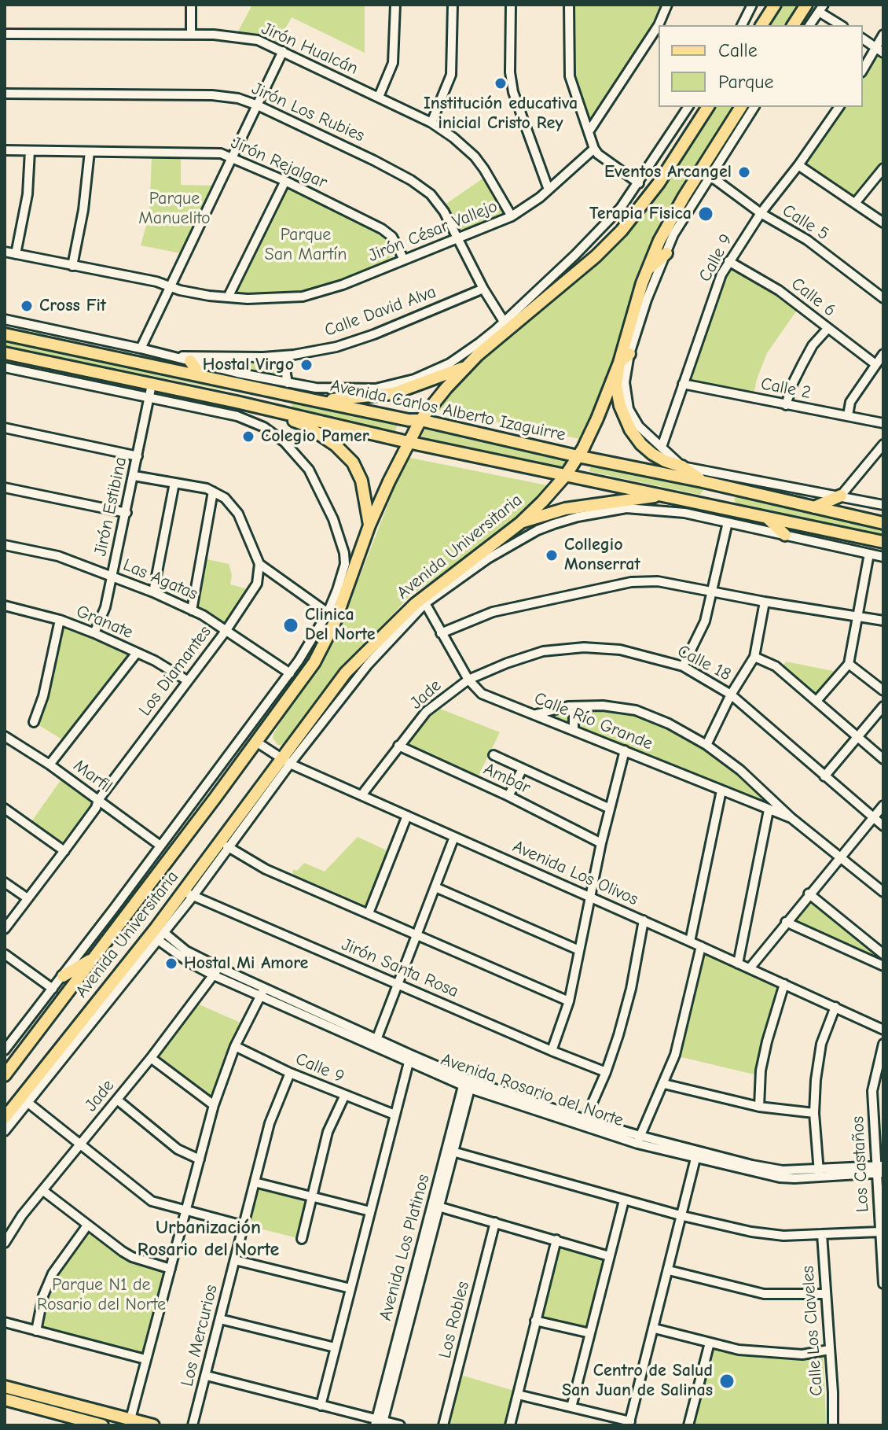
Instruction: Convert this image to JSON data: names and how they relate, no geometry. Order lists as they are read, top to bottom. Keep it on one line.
{"streets":{"main road":["Avenida Carlos Alberto Izaguirre","Avenida Universitaria"],"street":["Jirón Hualcán","Jirón Los Rubies","Jirón Rejalgar","Calle 5","Jirón César Vallejo","Calle 9","Calle 6","Calle David Alva","Calle 2","Jirón Estibina","Las Agatas","Granate","Calle 18","Los Diamantes","Jade","Calle Río Grande","Marfil","Ambar","Avenida Los Olivos","Jirón Santa Rosa","Avenida Rosario del Norte","Los Castaños","Avenida Los Platinos","Los Robles","Calle Los Claveles","Los Mercurios"]},"crossings":[["Jirón Hualcán","Jirón César Vallejo"],["Jirón Los Rubies","Jirón César Vallejo"],["Jirón Los Rubies","Calle David Alva"],["Jirón Los Rubies","Avenida Universitaria"],["Jirón Rejalgar","Jirón César Vallejo"],["Calle 5","Calle 9"],["Calle 9","Calle 6"],["Calle 9","Calle 2"],["Calle 9","Los Mercurios"],["Calle David Alva","Avenida Universitaria"],["Avenida Carlos Alberto Izaguirre","Avenida Universitaria"],["Jirón Estibina","Las Agatas"],["Jirón Estibina","Granate"],["Avenida Universitaria","Las Agatas"],["Avenida Universitaria","Calle Río Grande"],["Avenida Universitaria","Marfil"],["Avenida Universitaria","Avenida Los Olivos"],["Avenida Universitaria","Jirón Santa Rosa"],["Avenida Universitaria","Avenida Rosario del Norte"],["Las Agatas","Los Diamantes"],["Granate","Los Diamantes"],["Calle 18","Jade"],["Calle 18","Calle Río Grande"],["Los Diamantes","Marfil"],["Jade","Calle Río Grande"],["Jade","Ambar"],["Jade","Avenida Los Olivos"],["Jade","Avenida Rosario del Norte"],["Avenida Rosario del Norte","Los Castaños"],["Avenida Rosario del Norte","Avenida Los Platinos"]],"districts":["Urbanización Rosario del Norte"],"parks":["Parque Manuelito","Parque San Martín","Parque N1 de Rosario del Norte"],"places":["Institución educativa inicial Cristo Rey","Eventos Arcangel","Terapia Fisica","Cross Fit","Hostal Virgo","Colegio Pamer","Collegio Monserrat","Clinica Del Norte","Hostal Mi Amore","Centro de Salud San Juan de Salinas"],"legend":["Calle","Parque"]}
